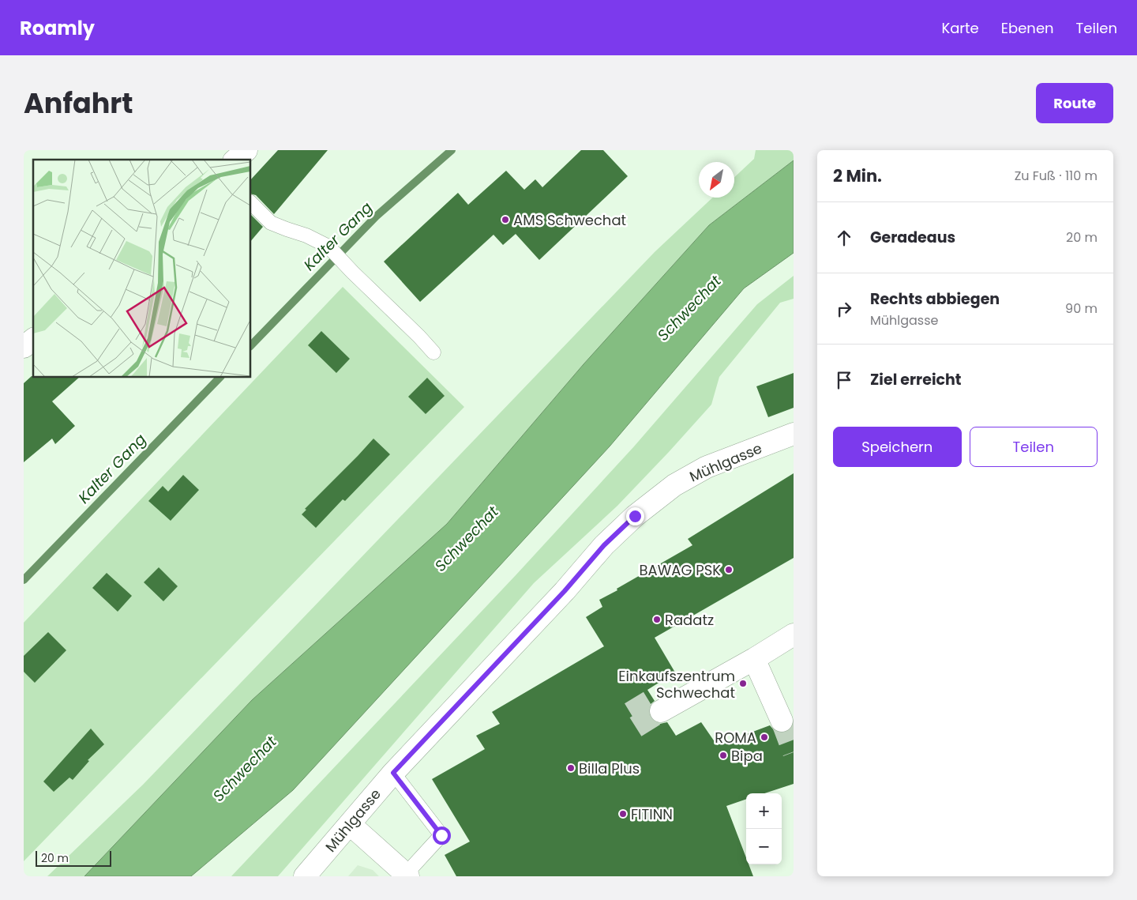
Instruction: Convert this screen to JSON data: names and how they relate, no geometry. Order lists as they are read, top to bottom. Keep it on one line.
{"streets":{"street":["Mühlgasse"]},"water":["Kalter Gang","Schwechat"],"places":["AMS Schwechat","BAWAG PSK","Radatz","Einkaufszentrum Schwechat","ROMA","Bipa","Billa Plus","FITINN"],"scale_bar":"20 m","north":"bottom left","page":{"header":"Roamly","nav":["Karte","Ebenen","Teilen"],"title":"Anfahrt","buttons":["Route",["Speichern","Teilen"]],"heading":["2 Min.","Zu Fuß · 110 m"],"list":[["Geradeaus","20 m"],["Rechts abbiegen","Mühlgasse","90 m"],"Ziel erreicht"],"map_buttons":["+","−"],"scale":"20 m"}}
